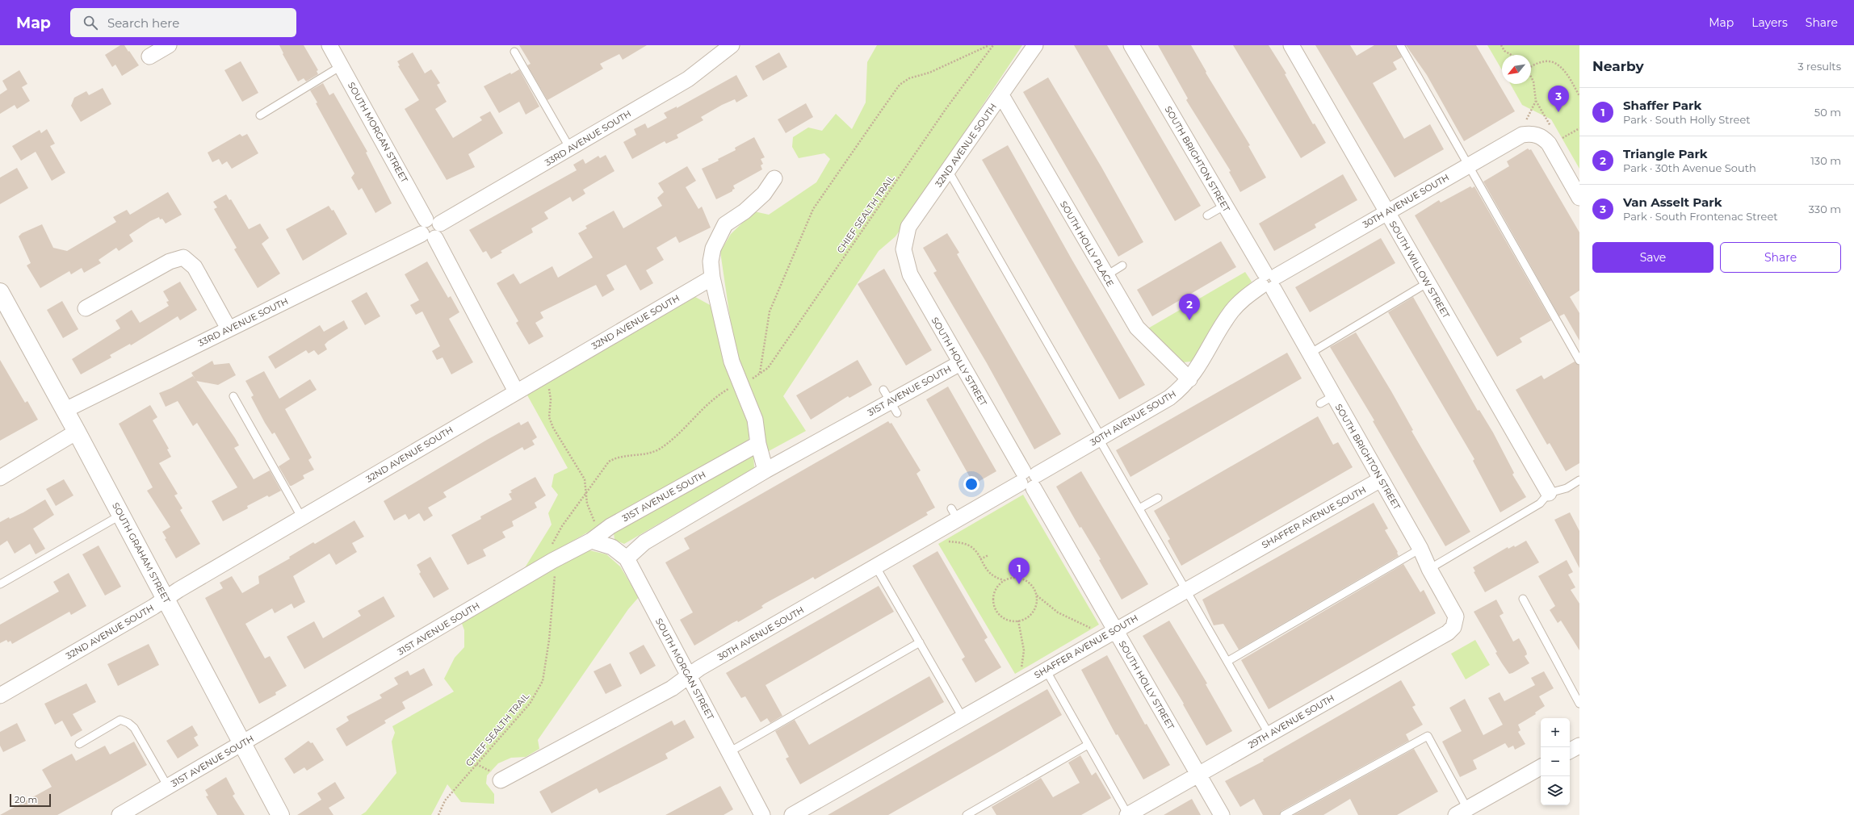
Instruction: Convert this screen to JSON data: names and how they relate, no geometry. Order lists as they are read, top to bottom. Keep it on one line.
{"streets":{"street":["SOUTH MORGAN STREET","33RD AVENUE SOUTH","32ND AVENUE SOUTH","SOUTH BRIGHTON STREET","30TH AVENUE SOUTH","SOUTH HOLLY PLACE","SOUTH WILLOW STREET","SOUTH HOLLY STREET","31ST AVENUE SOUTH","SHAFFER AVENUE SOUTH","SOUTH GRAHAM STREET","29TH AVENUE SOUTH"],"path":["CHIEF SEALTH TRAIL"]},"crossings":[["SOUTH MORGAN STREET","33RD AVENUE SOUTH"],["SOUTH MORGAN STREET","32ND AVENUE SOUTH"],["SOUTH MORGAN STREET","30TH AVENUE SOUTH"],["SOUTH MORGAN STREET","31ST AVENUE SOUTH"],["33RD AVENUE SOUTH","SOUTH GRAHAM STREET"],["32ND AVENUE SOUTH","SOUTH HOLLY PLACE"],["32ND AVENUE SOUTH","SOUTH HOLLY STREET"],["32ND AVENUE SOUTH","SOUTH GRAHAM STREET"],["SOUTH BRIGHTON STREET","30TH AVENUE SOUTH"],["SOUTH BRIGHTON STREET","SHAFFER AVENUE SOUTH"],["SOUTH BRIGHTON STREET","29TH AVENUE SOUTH"],["30TH AVENUE SOUTH","SOUTH HOLLY PLACE"],["30TH AVENUE SOUTH","SOUTH WILLOW STREET"],["30TH AVENUE SOUTH","SOUTH HOLLY STREET"],["SOUTH HOLLY STREET","31ST AVENUE SOUTH"],["SOUTH HOLLY STREET","SHAFFER AVENUE SOUTH"],["SOUTH HOLLY STREET","29TH AVENUE SOUTH"],["31ST AVENUE SOUTH","SOUTH GRAHAM STREET"]],"scale_bar":"20 m","north":"bottom left","page":{"header":"Map","search":"Search here","nav":["Map","Layers","Share"],"heading":["Nearby","3 results"],"pins":["3","2","1"],"list":[{"mark":"1","name":"Shaffer Park","note":"Park · South Holly Street","value":"50 m"},{"mark":"2","name":"Triangle Park","note":"Park · 30th Avenue South","value":"130 m"},{"mark":"3","name":"Van Asselt Park","note":"Park · South Frontenac Street","value":"330 m"}],"buttons":["Save","Share"],"map_buttons":["+","−"],"scale":"20 m"}}
